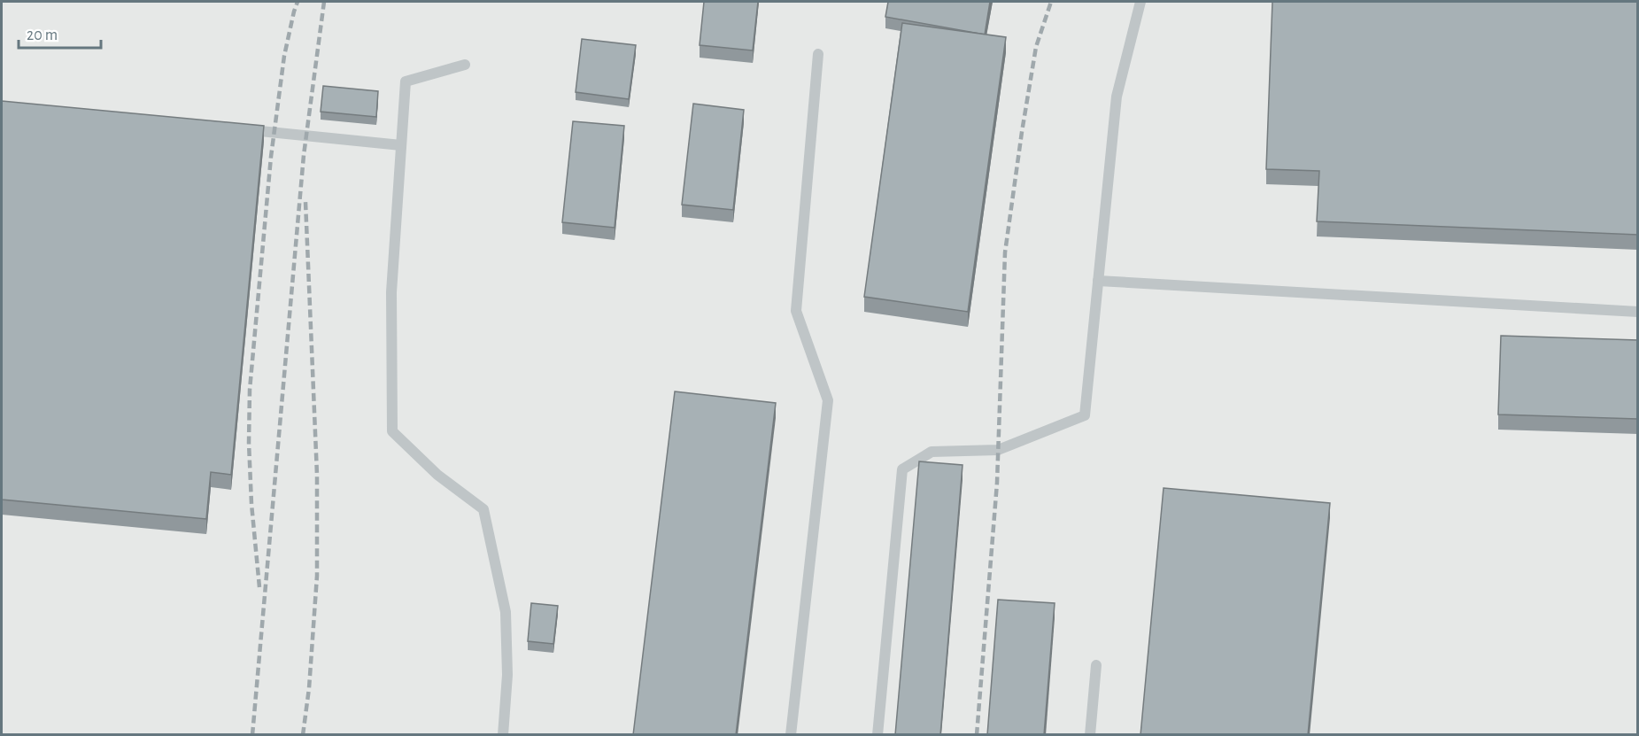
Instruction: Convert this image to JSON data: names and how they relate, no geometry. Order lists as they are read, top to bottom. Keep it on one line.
{"scale_bar":"20 m"}
